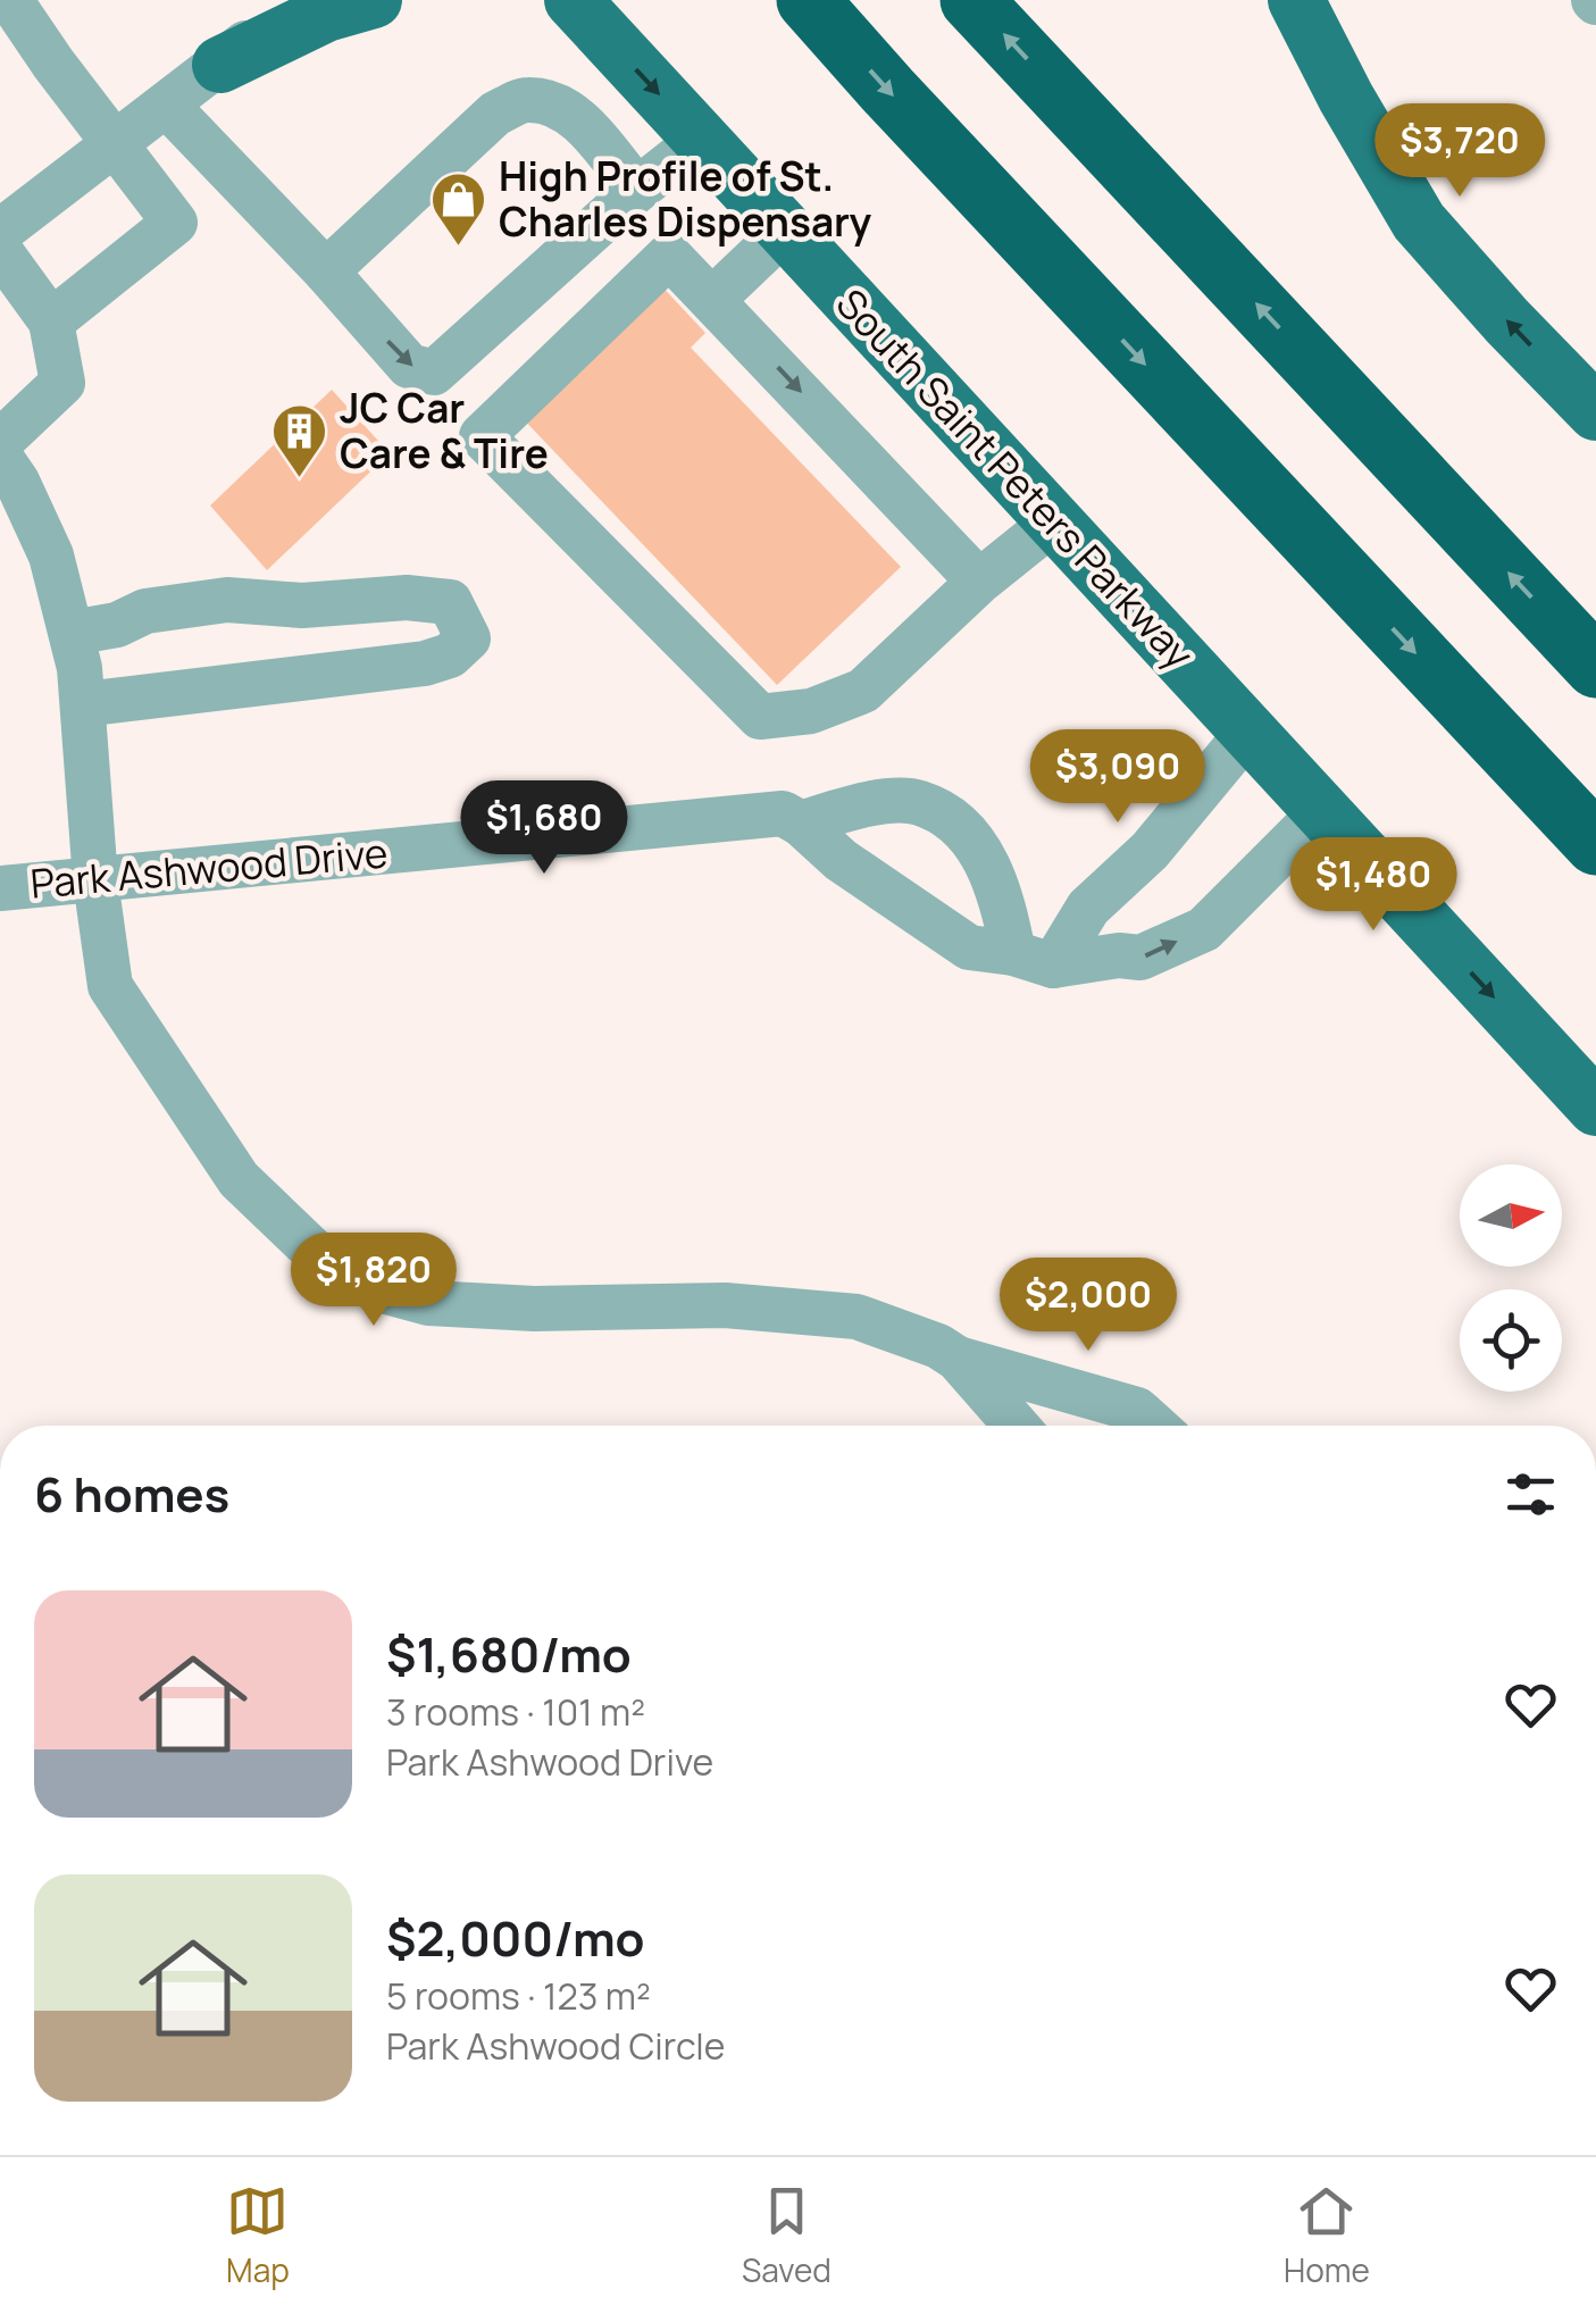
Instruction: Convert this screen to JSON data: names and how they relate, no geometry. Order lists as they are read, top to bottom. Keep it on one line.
{"streets":{"main road":["South Saint Peters Parkway"],"street":["Park Ashwood Drive"]},"one_way":["South Saint Peters Parkway"],"places":{"shop":["High Profile of St. Charles Dispensary"],"building":["JC Car Care & Tire"]},"north":"right","page":{"price":["$3,720","$3,090","$1,680","$1,480","$1,820","$2,000"],"heading":"6 homes","list":[{"name":"$1,680/mo","note":"3 rooms · 101 m² · Park Ashwood Drive"},{"name":"$2,000/mo","note":"5 rooms · 123 m² · Park Ashwood Circle"}],"tabs":["Map","Saved","Home"]}}
